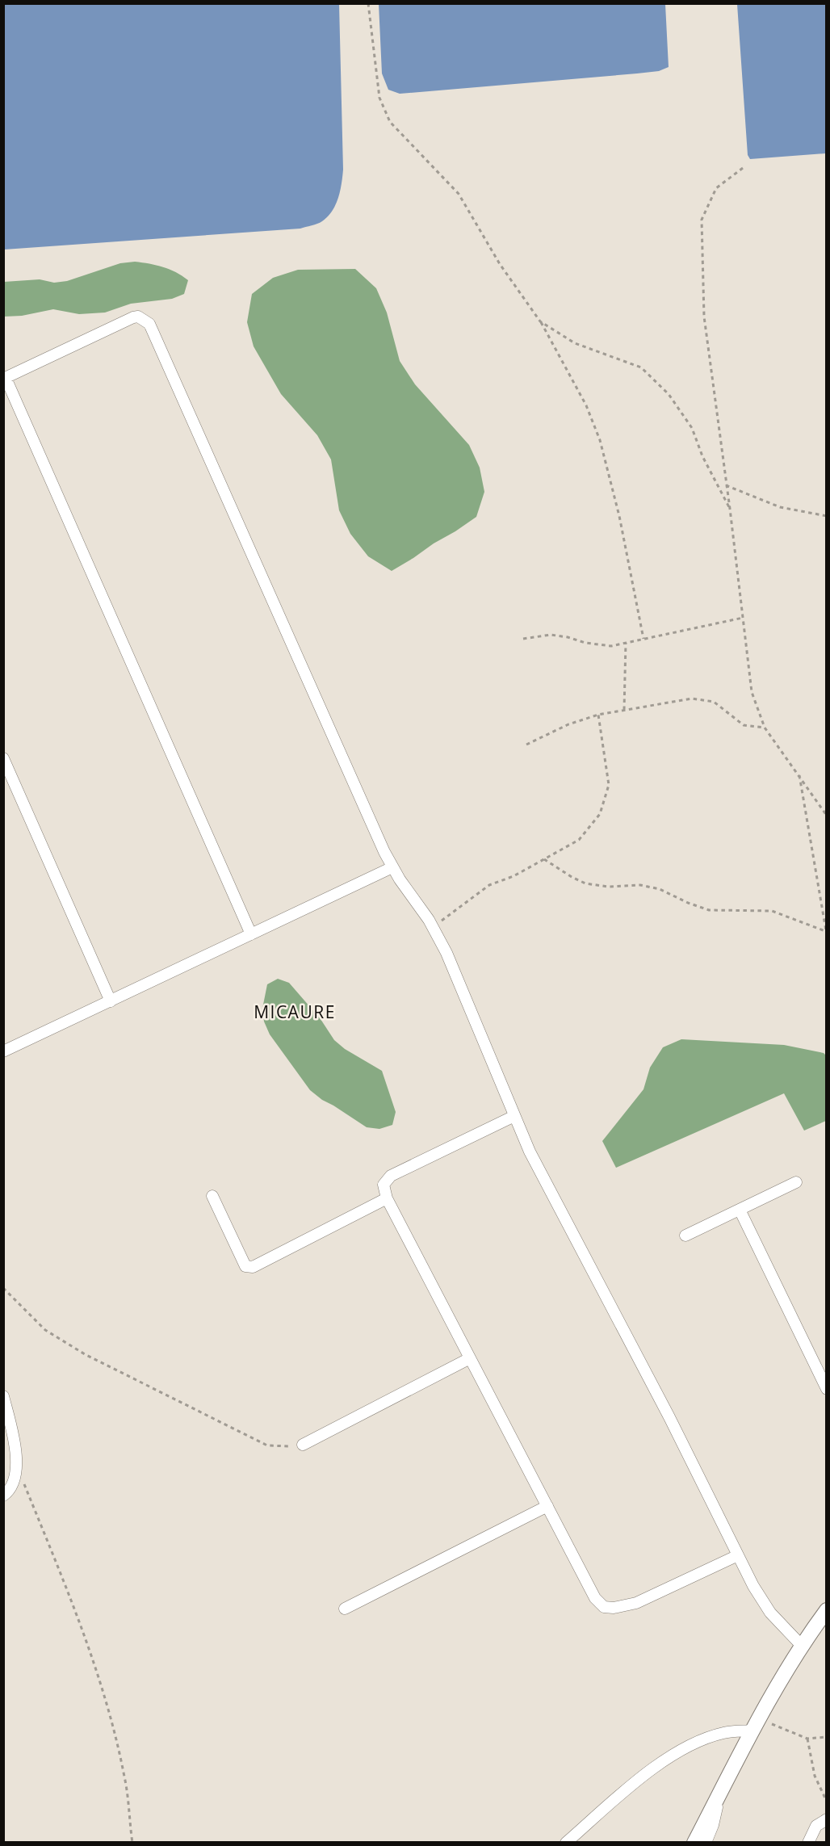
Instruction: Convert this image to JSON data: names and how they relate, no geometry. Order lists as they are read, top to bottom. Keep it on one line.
{"districts":["MICAURE"]}
